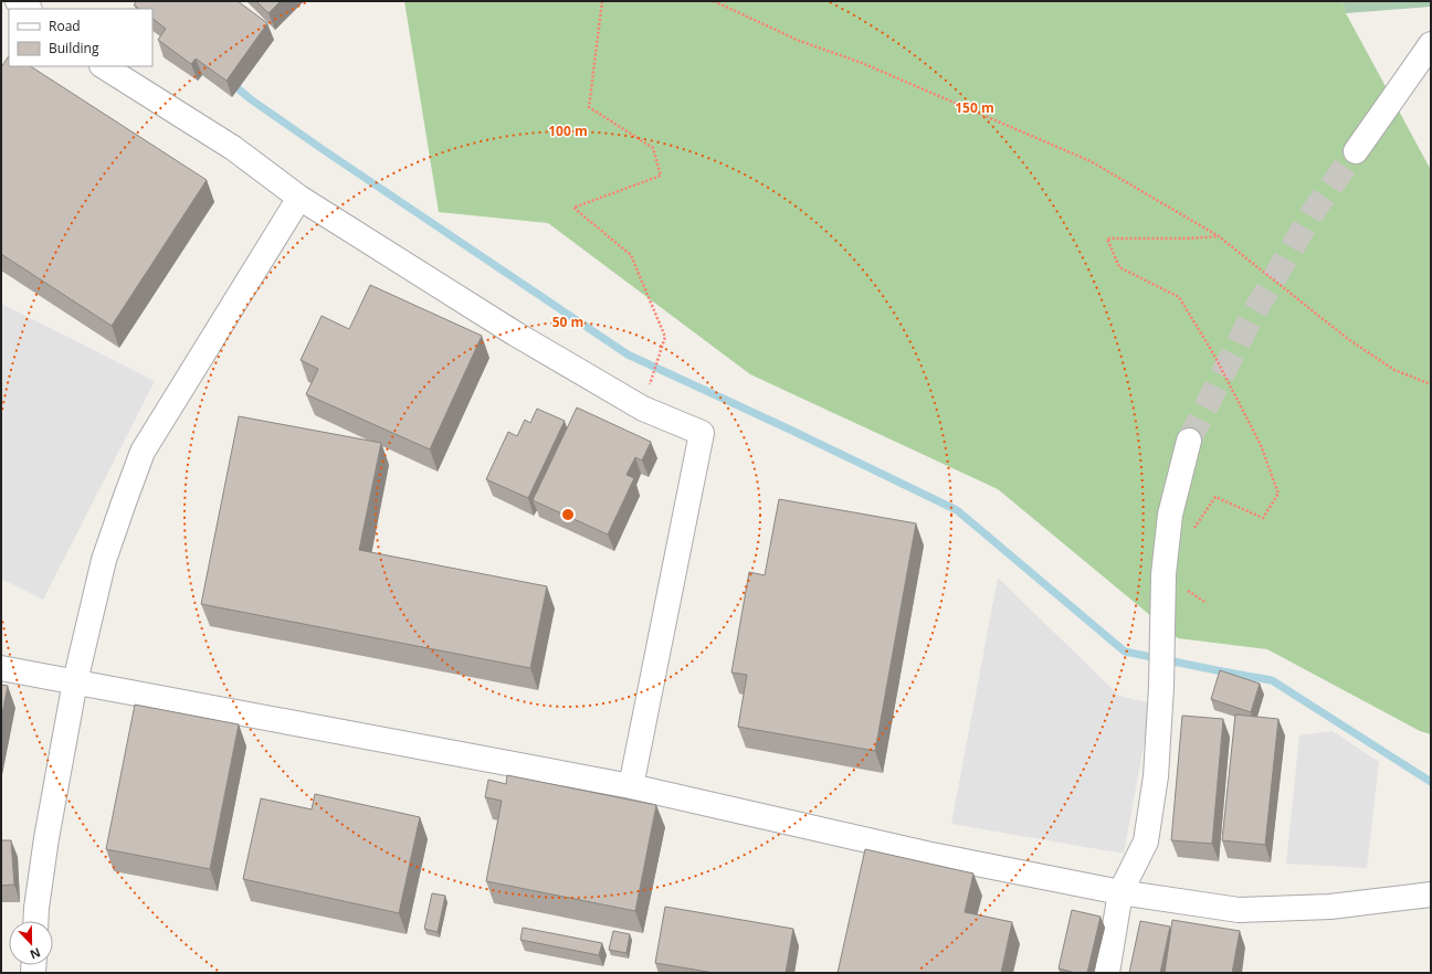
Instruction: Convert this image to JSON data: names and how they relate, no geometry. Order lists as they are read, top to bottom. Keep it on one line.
{"legend":["Road","Building"],"north":"bottom","rings":["150 m","100 m","50 m"]}
